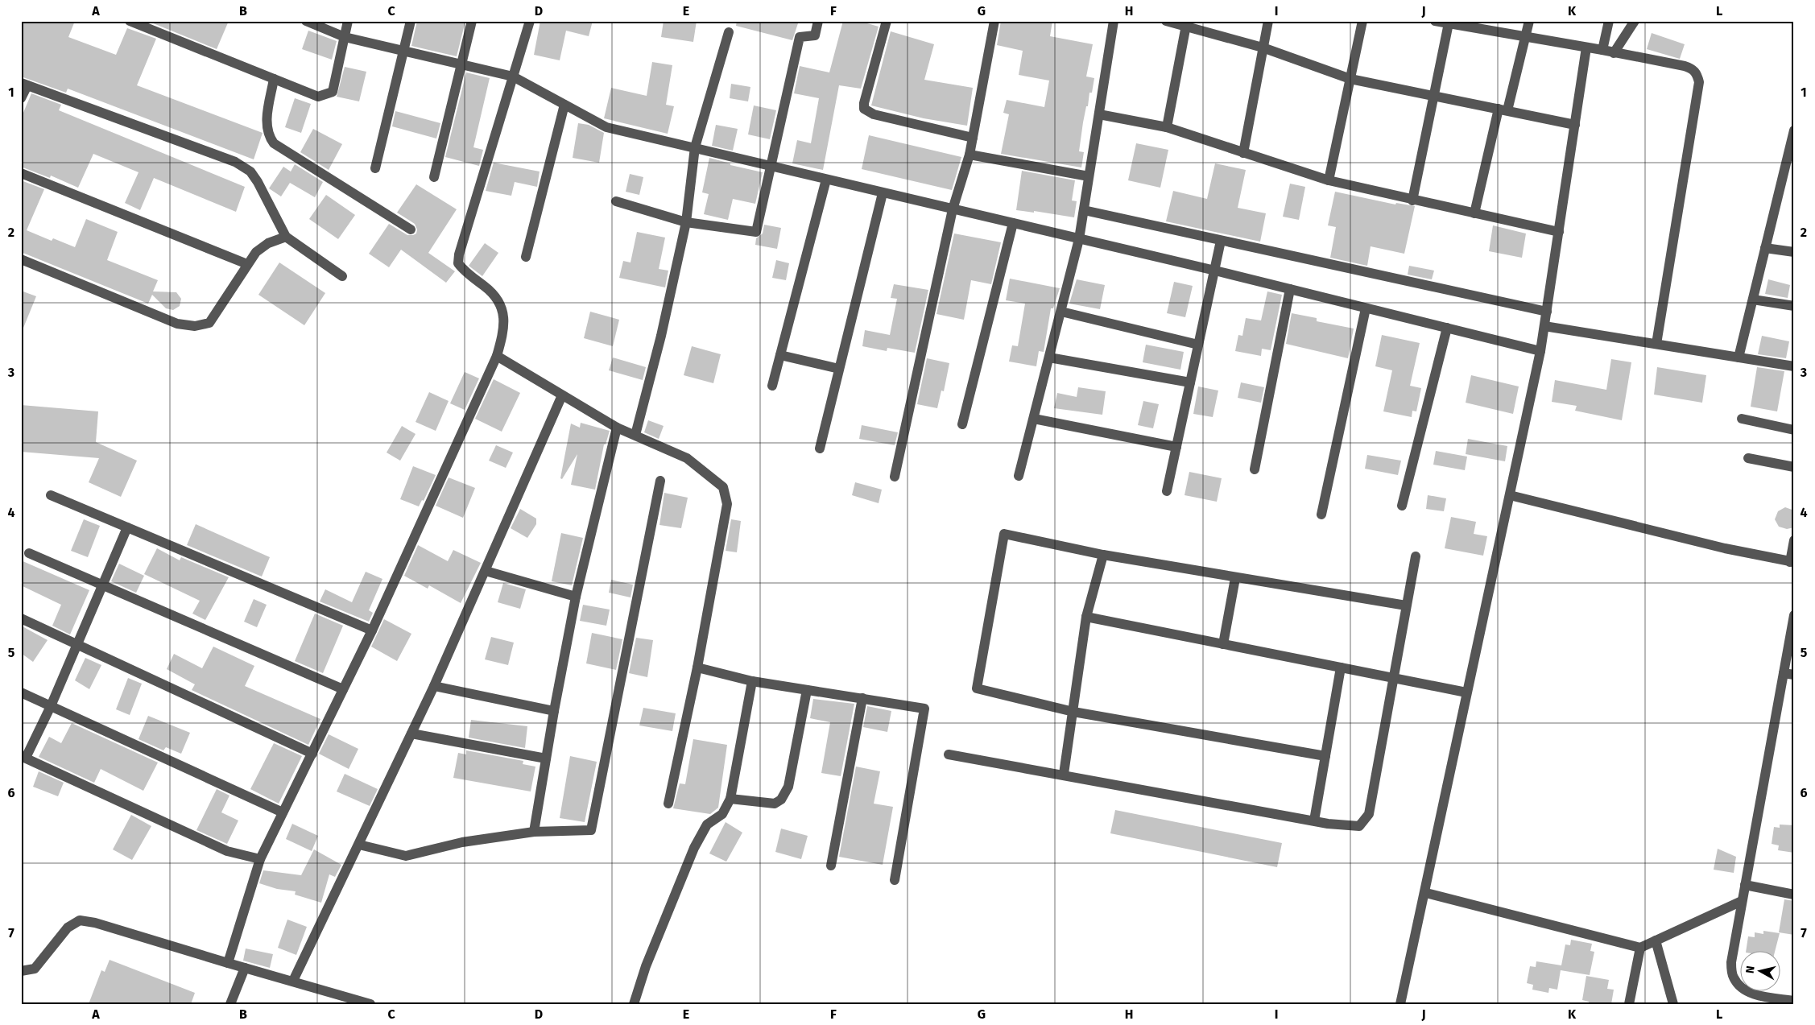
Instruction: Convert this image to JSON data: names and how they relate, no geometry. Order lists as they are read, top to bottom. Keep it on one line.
{"north":"left","grid":{"columns":["A","B","C","D","E","F","G","H","I","J","K","L"],"rows":["1","2","3","4","5","6","7"]}}
